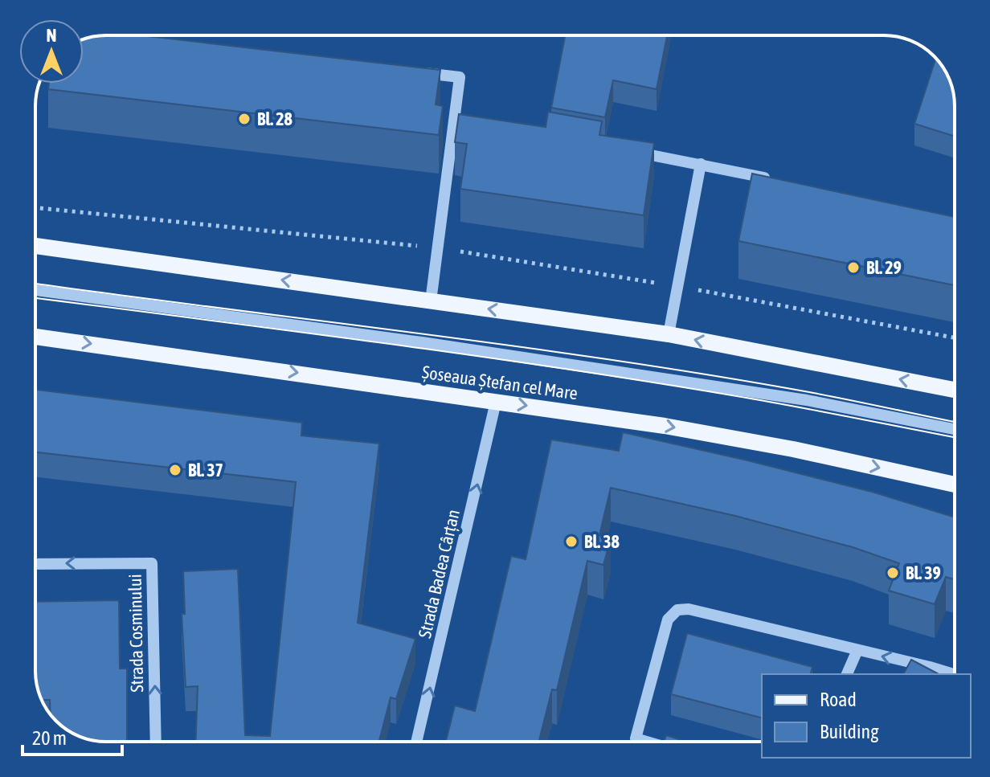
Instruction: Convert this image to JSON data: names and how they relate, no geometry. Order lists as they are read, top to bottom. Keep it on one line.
{"streets":{"main road":["Șoseaua Ștefan cel Mare"],"street":["Strada Badea Cârțan","Strada Cosminului"]},"crossings":[["Șoseaua Ștefan cel Mare","Strada Badea Cârțan"]],"one_way":["Strada Badea Cârțan"],"places":["Bl. 28","Bl. 29","Bl. 37","Bl. 38","Bl. 39"],"legend":["Road","Building"],"scale_bar":"20 m","north":"top"}
